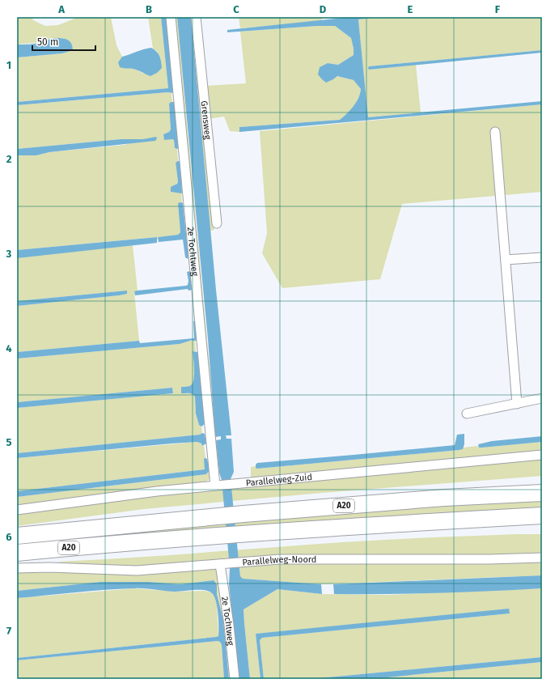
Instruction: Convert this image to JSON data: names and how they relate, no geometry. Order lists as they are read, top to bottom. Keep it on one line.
{"streets":{"highway":["A20"],"street":["Grensweg","2e Tochtweg","Parallelweg-Zuid","Parallelweg-Noord"]},"crossings":[["2e Tochtweg","Parallelweg-Zuid"],["2e Tochtweg","Parallelweg-Noord"]],"scale_bar":"50 m","grid":{"columns":["A","B","C","D","E","F"],"rows":["1","2","3","4","5","6","7"]}}
